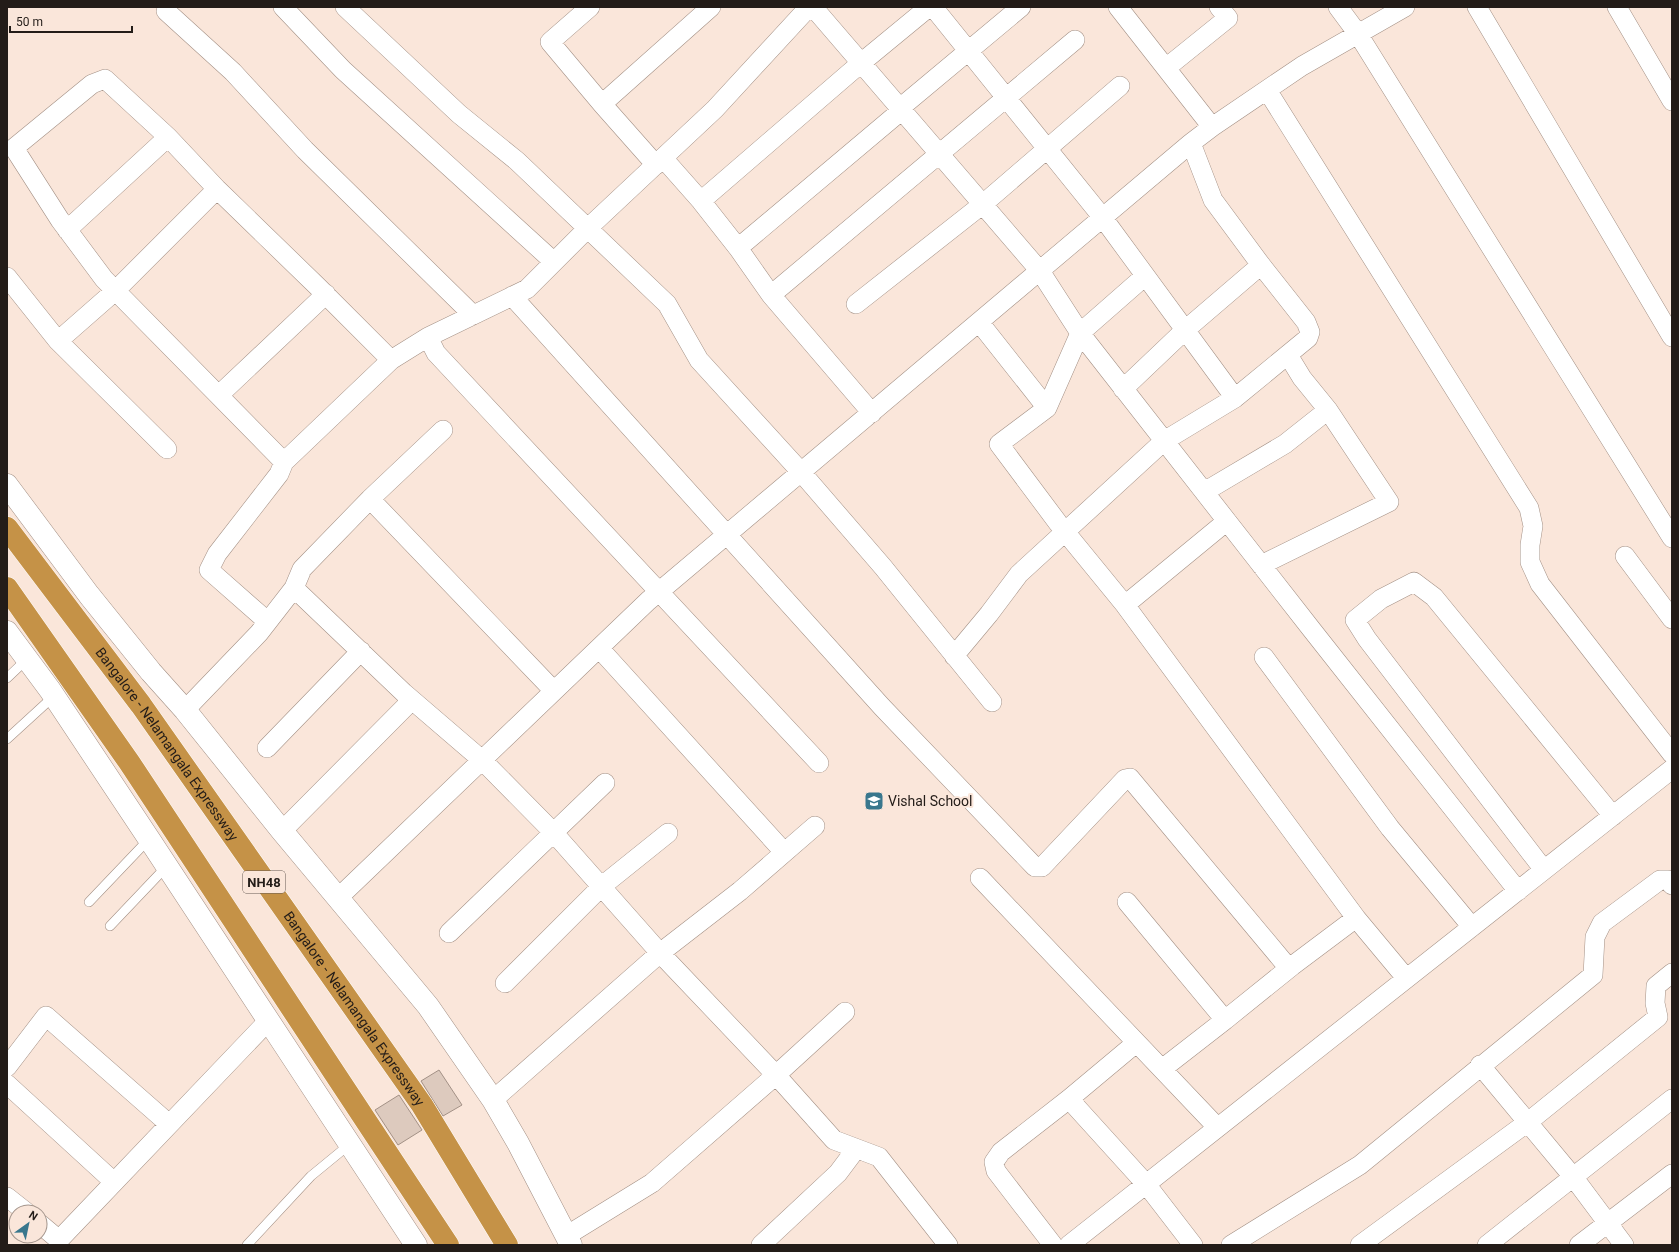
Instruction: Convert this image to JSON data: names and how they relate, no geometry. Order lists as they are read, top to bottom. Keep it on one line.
{"streets":{"highway":["Bangalore - Nelamangala Expressway","NH48"]},"places":{"school or university":["Vishal School"]},"scale_bar":"50 m","north":"top right"}
